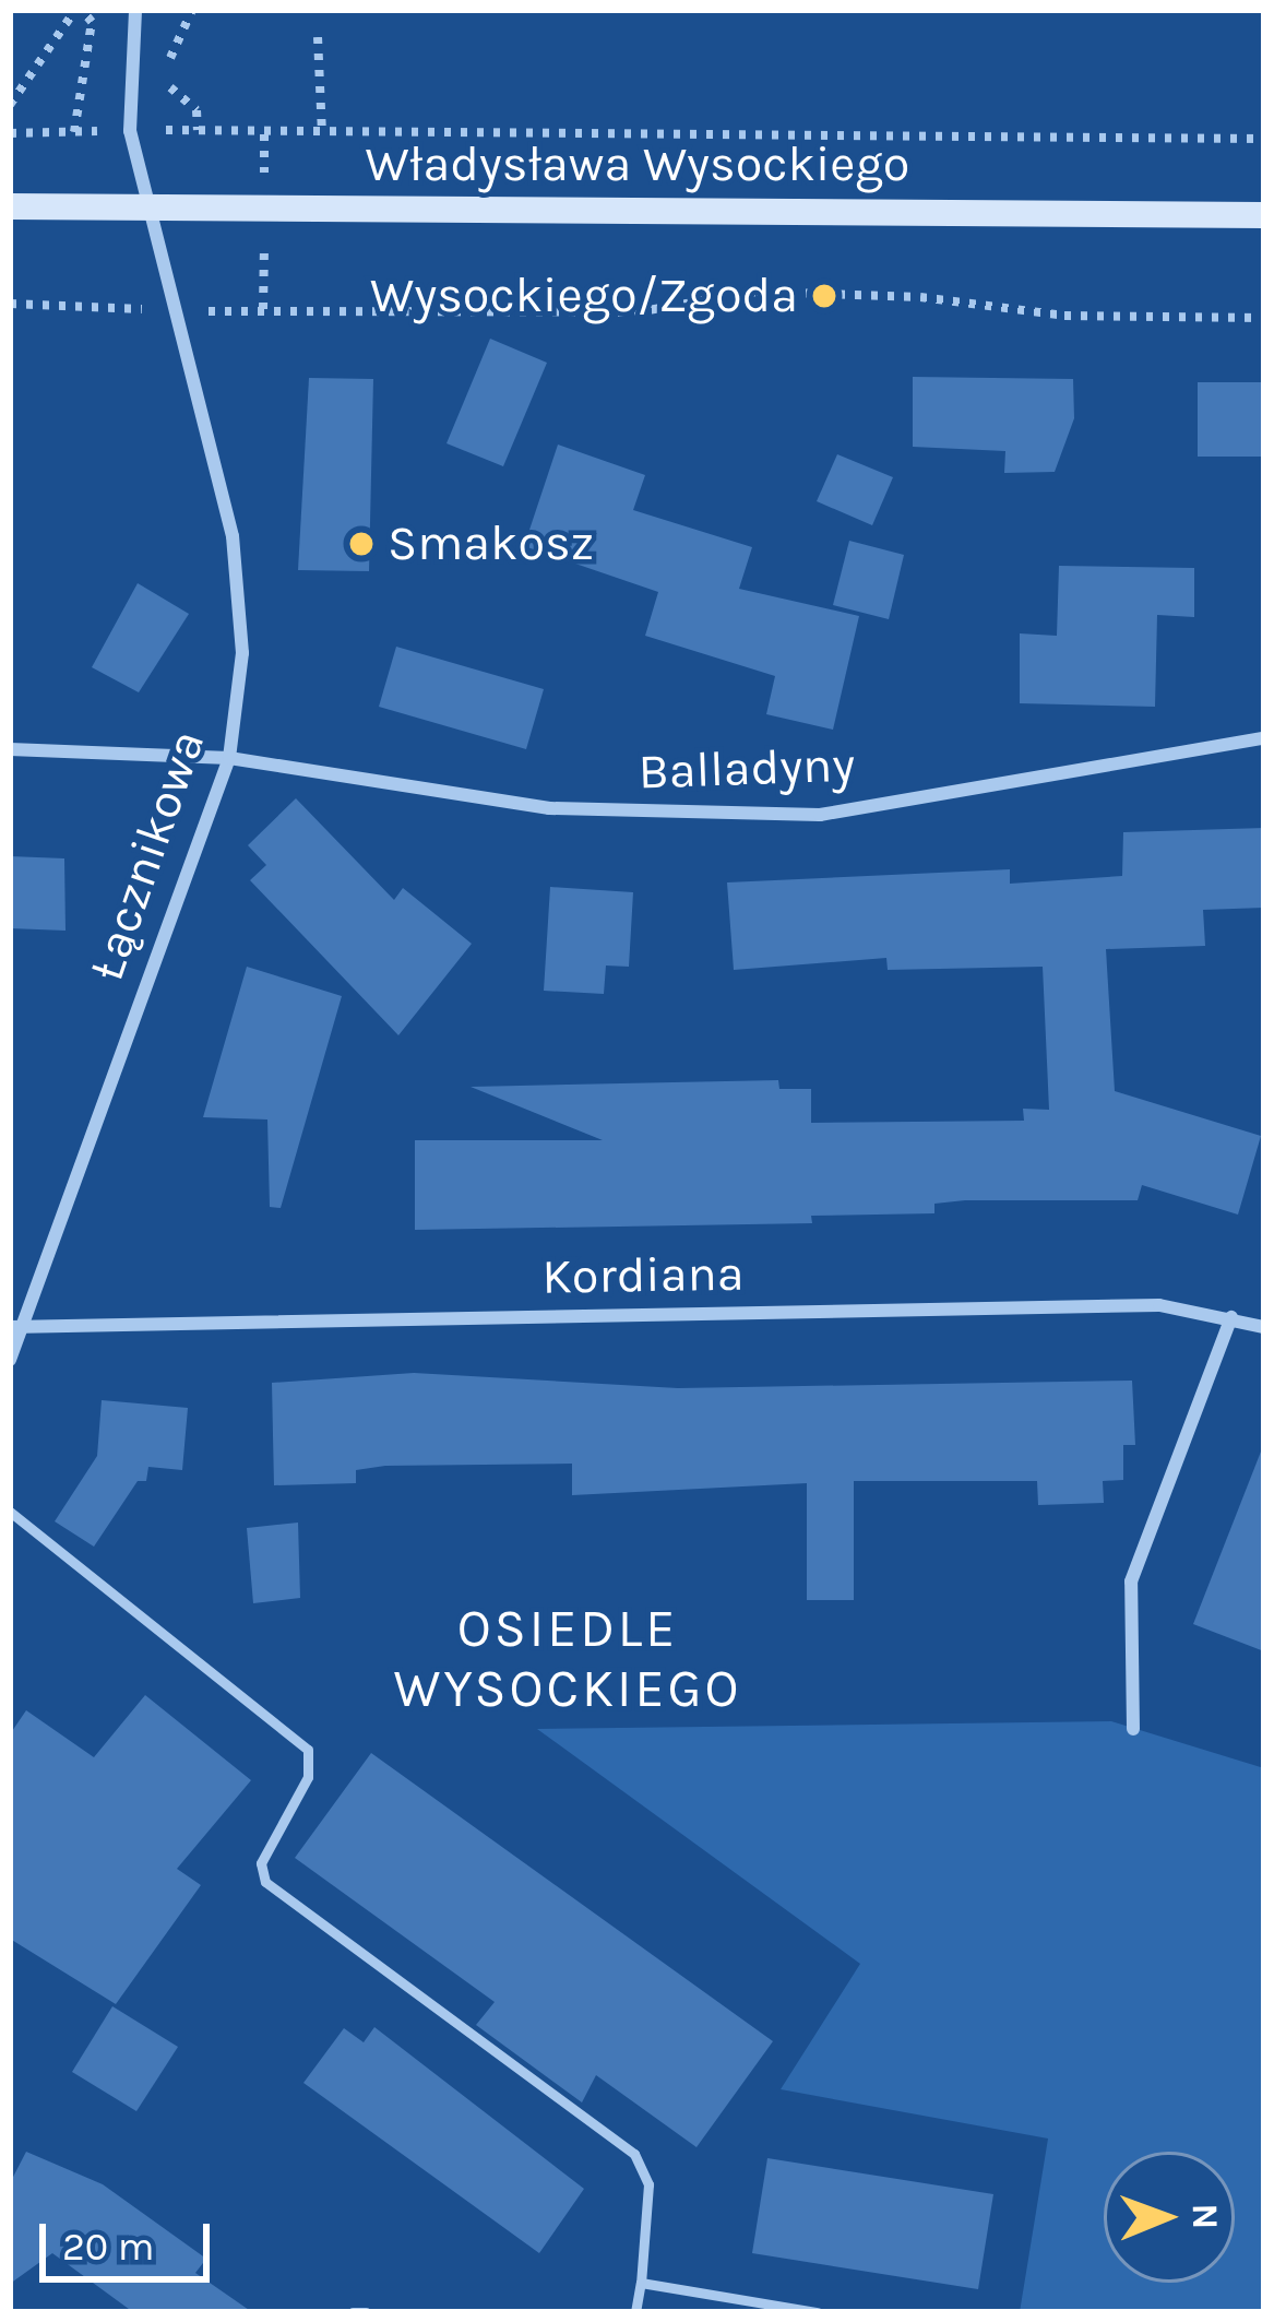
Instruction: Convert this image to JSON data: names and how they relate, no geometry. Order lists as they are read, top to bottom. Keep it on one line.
{"streets":{"street":["Władysława Wysockiego","Balladyny","Łącznikowa","Kordiana"]},"crossings":[["Władysława Wysockiego","Łącznikowa"],["Balladyny","Łącznikowa"],["Łącznikowa","Kordiana"]],"districts":["OSIEDLE WYSOCKIEGO"],"places":["Wysockiego/Zgoda","Smakosz"],"scale_bar":"20 m","north":"right"}
